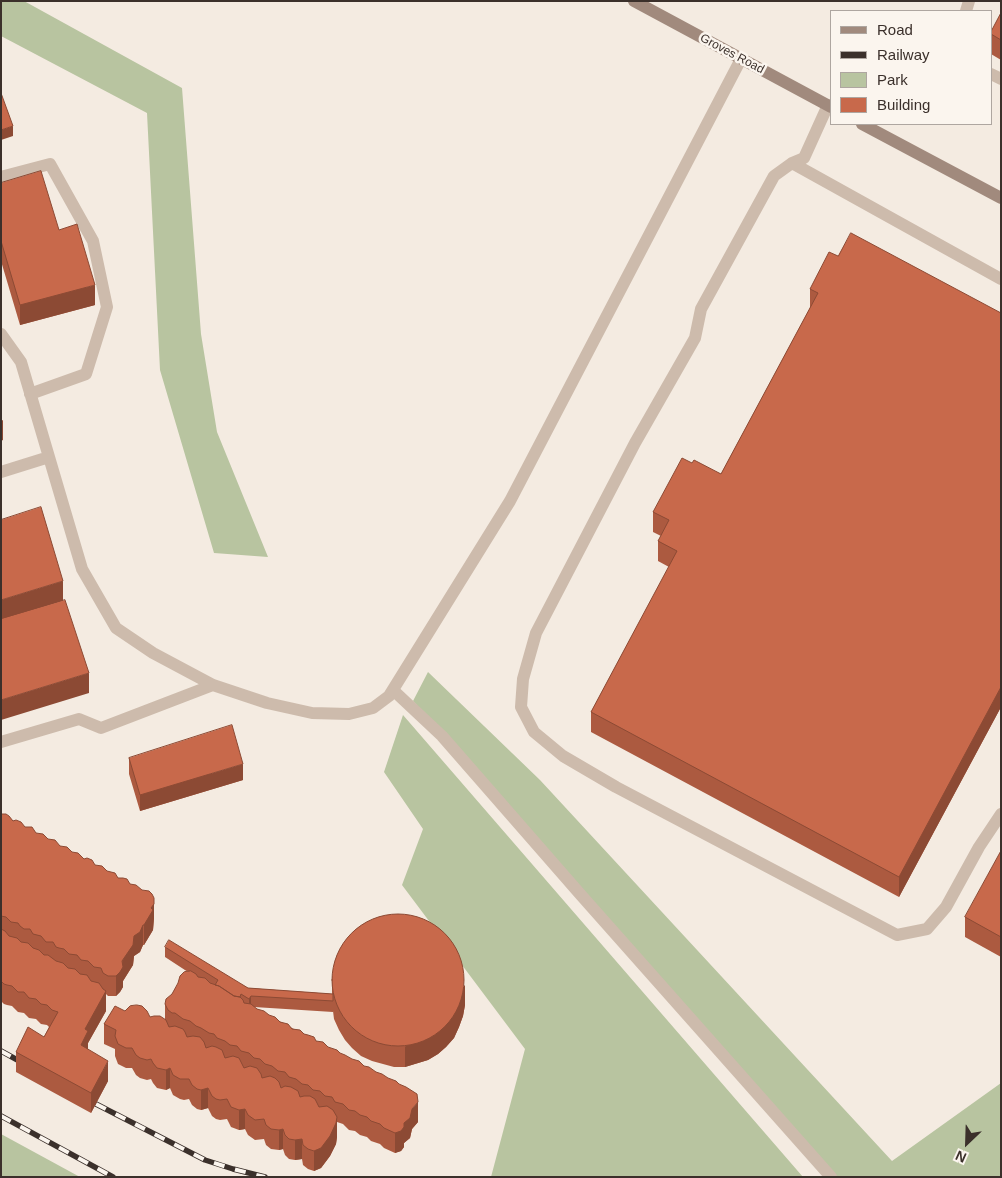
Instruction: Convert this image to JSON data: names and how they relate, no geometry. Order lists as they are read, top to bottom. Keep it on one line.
{"streets":{"street":["Groves Road"]},"legend":["Road","Railway","Park","Building"],"north":"bottom left"}
